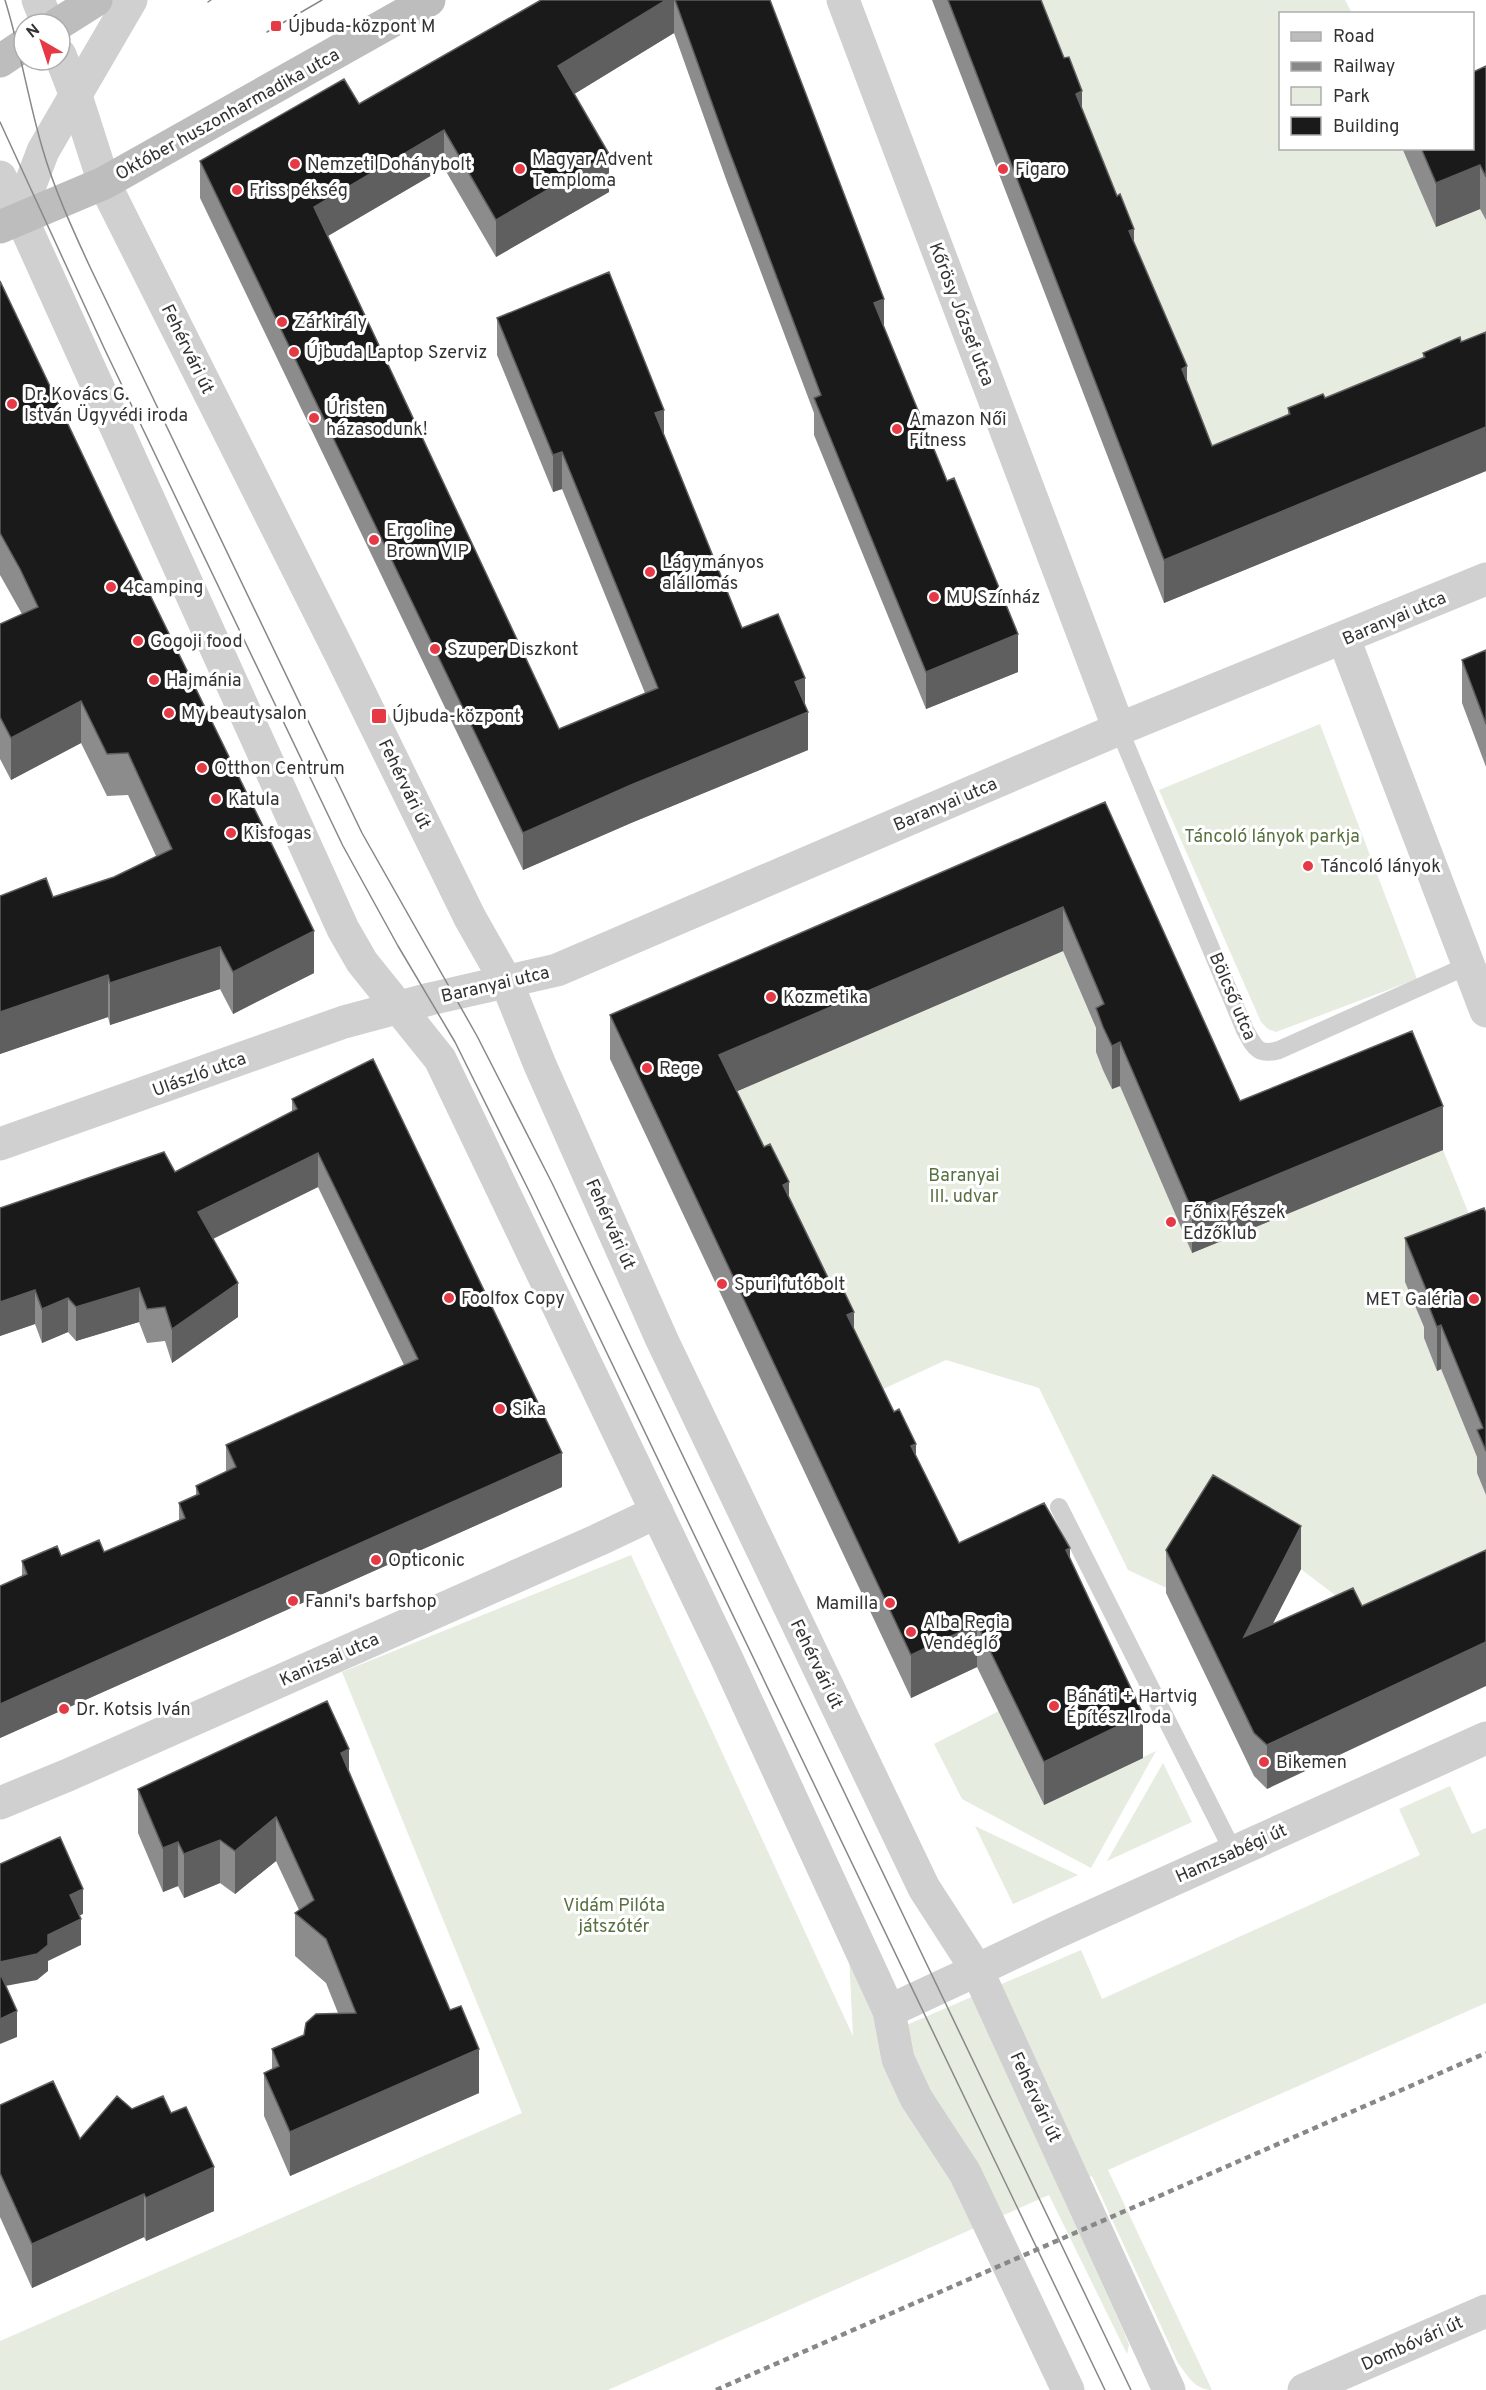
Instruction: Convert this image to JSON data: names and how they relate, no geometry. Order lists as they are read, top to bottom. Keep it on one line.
{"streets":{"main road":["Október huszonharmadika utca"],"street":["Kőrösy József utca","Fehérvári út","Baranyai utca","Ulászló utca","Kanizsai utca","Hamzsabégi út","Dombóvári út"],"lane":["Bölcső utca"]},"crossings":[["Október huszonharmadika utca","Fehérvári út"],["Kőrösy József utca","Baranyai utca"],["Kőrösy József utca","Bölcső utca"],["Fehérvári út","Baranyai utca"],["Fehérvári út","Hamzsabégi út"],["Baranyai utca","Bölcső utca"],["Baranyai utca","Ulászló utca"]],"parks":["Táncoló lányok parkja","Baranyai III. udvar","Vidám Pilóta játszótér"],"places":{"transit":["Újbuda-központ M","Újbuda-központ"],"other":["Nemzeti Dohánybolt","Magyar Advent Temploma","Figaro","Friss pékség","Zárkirály","Újbuda Laptop Szerviz","Dr. Kovács G. István Ügyvédi iroda","Úristen házasodunk!","Amazon Női Fitness","Ergoline Brown VIP","Lágymányos alállomás","4camping","MU Színház","Gogoji food","Szuper Diszkont","Hajmánia","My beautysalon","Otthon Centrum","Katula","Kisfogas","Táncoló lányok","Kozmetika","Rege","Főnix Fészek Edzőklub","Spuri futóbolt","Foolfox Copy","MET Galéria","Sika","Opticonic","Fanni's barfshop","Mamilla","Alba Regia Vendéglő","Bánáti + Hartvig Építész Iroda","Dr. Kotsis Iván","Bikemen"]},"legend":["Road","Railway","Park","Building"],"north":"top left"}
